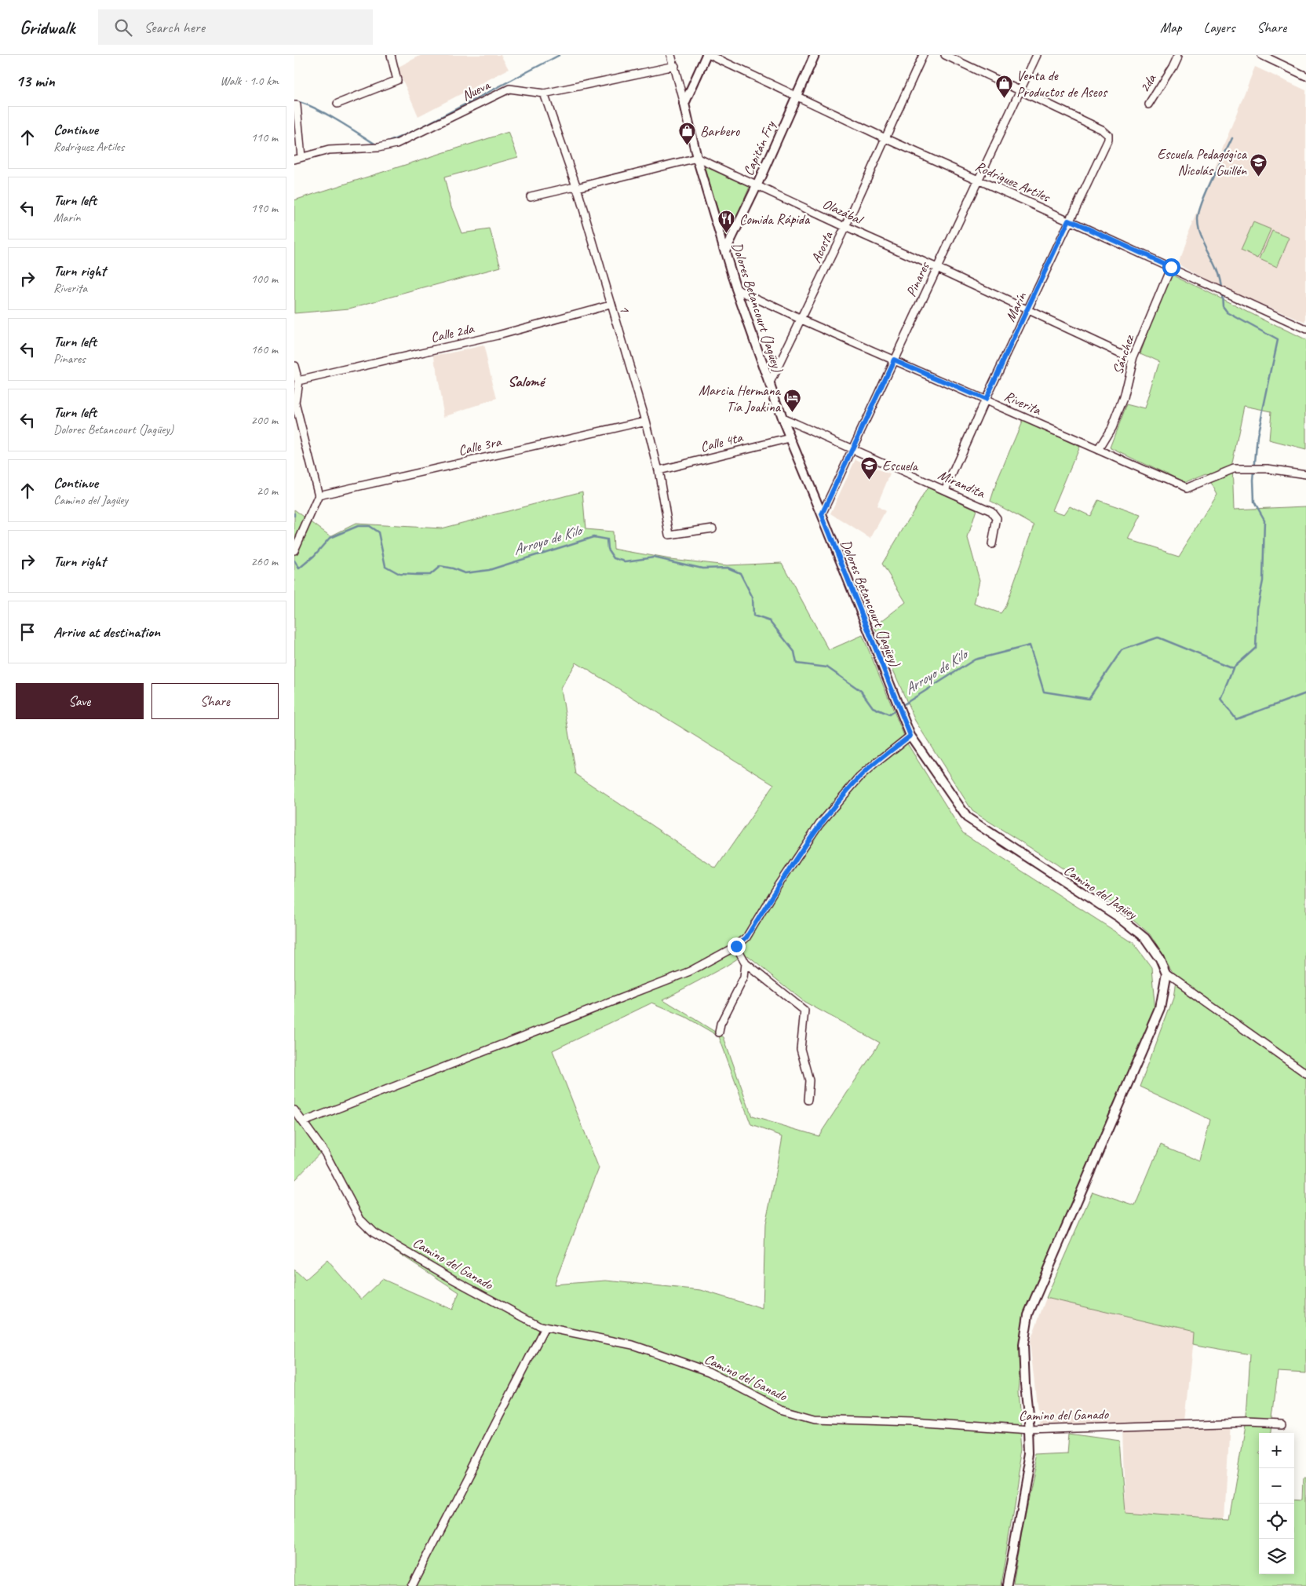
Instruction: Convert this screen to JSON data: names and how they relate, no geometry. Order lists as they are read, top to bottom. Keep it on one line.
{"streets":{"street":["2da","Nueva","Capitán Fry","Rodríguez Artiles","Olazábal","Acosta","Pinares","Dolores Betancourt (Jagüey)","Marín","1","Calle 2da","Sánchez","Riverita","Calle 4ta","Calle 3ra","Mirandita","Camino del Jagüey","Camino del Ganado"]},"crossings":[["Nueva","Dolores Betancourt (Jagüey)"],["Nueva","1"],["Capitán Fry","Rodríguez Artiles"],["Capitán Fry","Olazábal"],["Capitán Fry","Dolores Betancourt (Jagüey)"],["Rodríguez Artiles","Acosta"],["Rodríguez Artiles","Pinares"],["Rodríguez Artiles","Marín"],["Rodríguez Artiles","Sánchez"],["Olazábal","Acosta"],["Olazábal","Pinares"],["Olazábal","Dolores Betancourt (Jagüey)"],["Olazábal","Marín"],["Olazábal","Sánchez"],["Acosta","Dolores Betancourt (Jagüey)"],["Acosta","Riverita"],["Pinares","Dolores Betancourt (Jagüey)"],["Pinares","Marín"],["Pinares","Riverita"],["Pinares","Mirandita"],["Dolores Betancourt (Jagüey)","Riverita"],["Dolores Betancourt (Jagüey)","Calle 4ta"],["Dolores Betancourt (Jagüey)","Mirandita"],["Dolores Betancourt (Jagüey)","Camino del Jagüey"],["Marín","Riverita"],["Marín","Mirandita"],["1","Calle 2da"],["1","Calle 4ta"],["1","Calle 3ra"],["Sánchez","Riverita"]],"districts":["Salomé"],"water":["Arroyo de Kilo"],"places":{"shop":["Venta de Productos de Aseos","Barbero"],"school or university":["Escuela Pedagógica Nicolás Guillén","Escuela"],"restaurant":["Comida Rápida"],"hotel":["Marcia Hermana Tía Joakina"]},"page":{"header":"Gridwalk","search":"Search here","nav":["Map","Layers","Share"],"heading":["13 min","Walk · 1.0 km"],"list":[["Continue","Rodríguez Artiles","110 m"],["Turn left","Marín","190 m"],["Turn right","Riverita","100 m"],["Turn left","Pinares","160 m"],["Turn left","Dolores Betancourt (Jagüey)","200 m"],["Continue","Camino del Jagüey","20 m"],["Turn right","260 m"],"Arrive at destination"],"buttons":["Save","Share"],"map_buttons":["+","−"]}}
